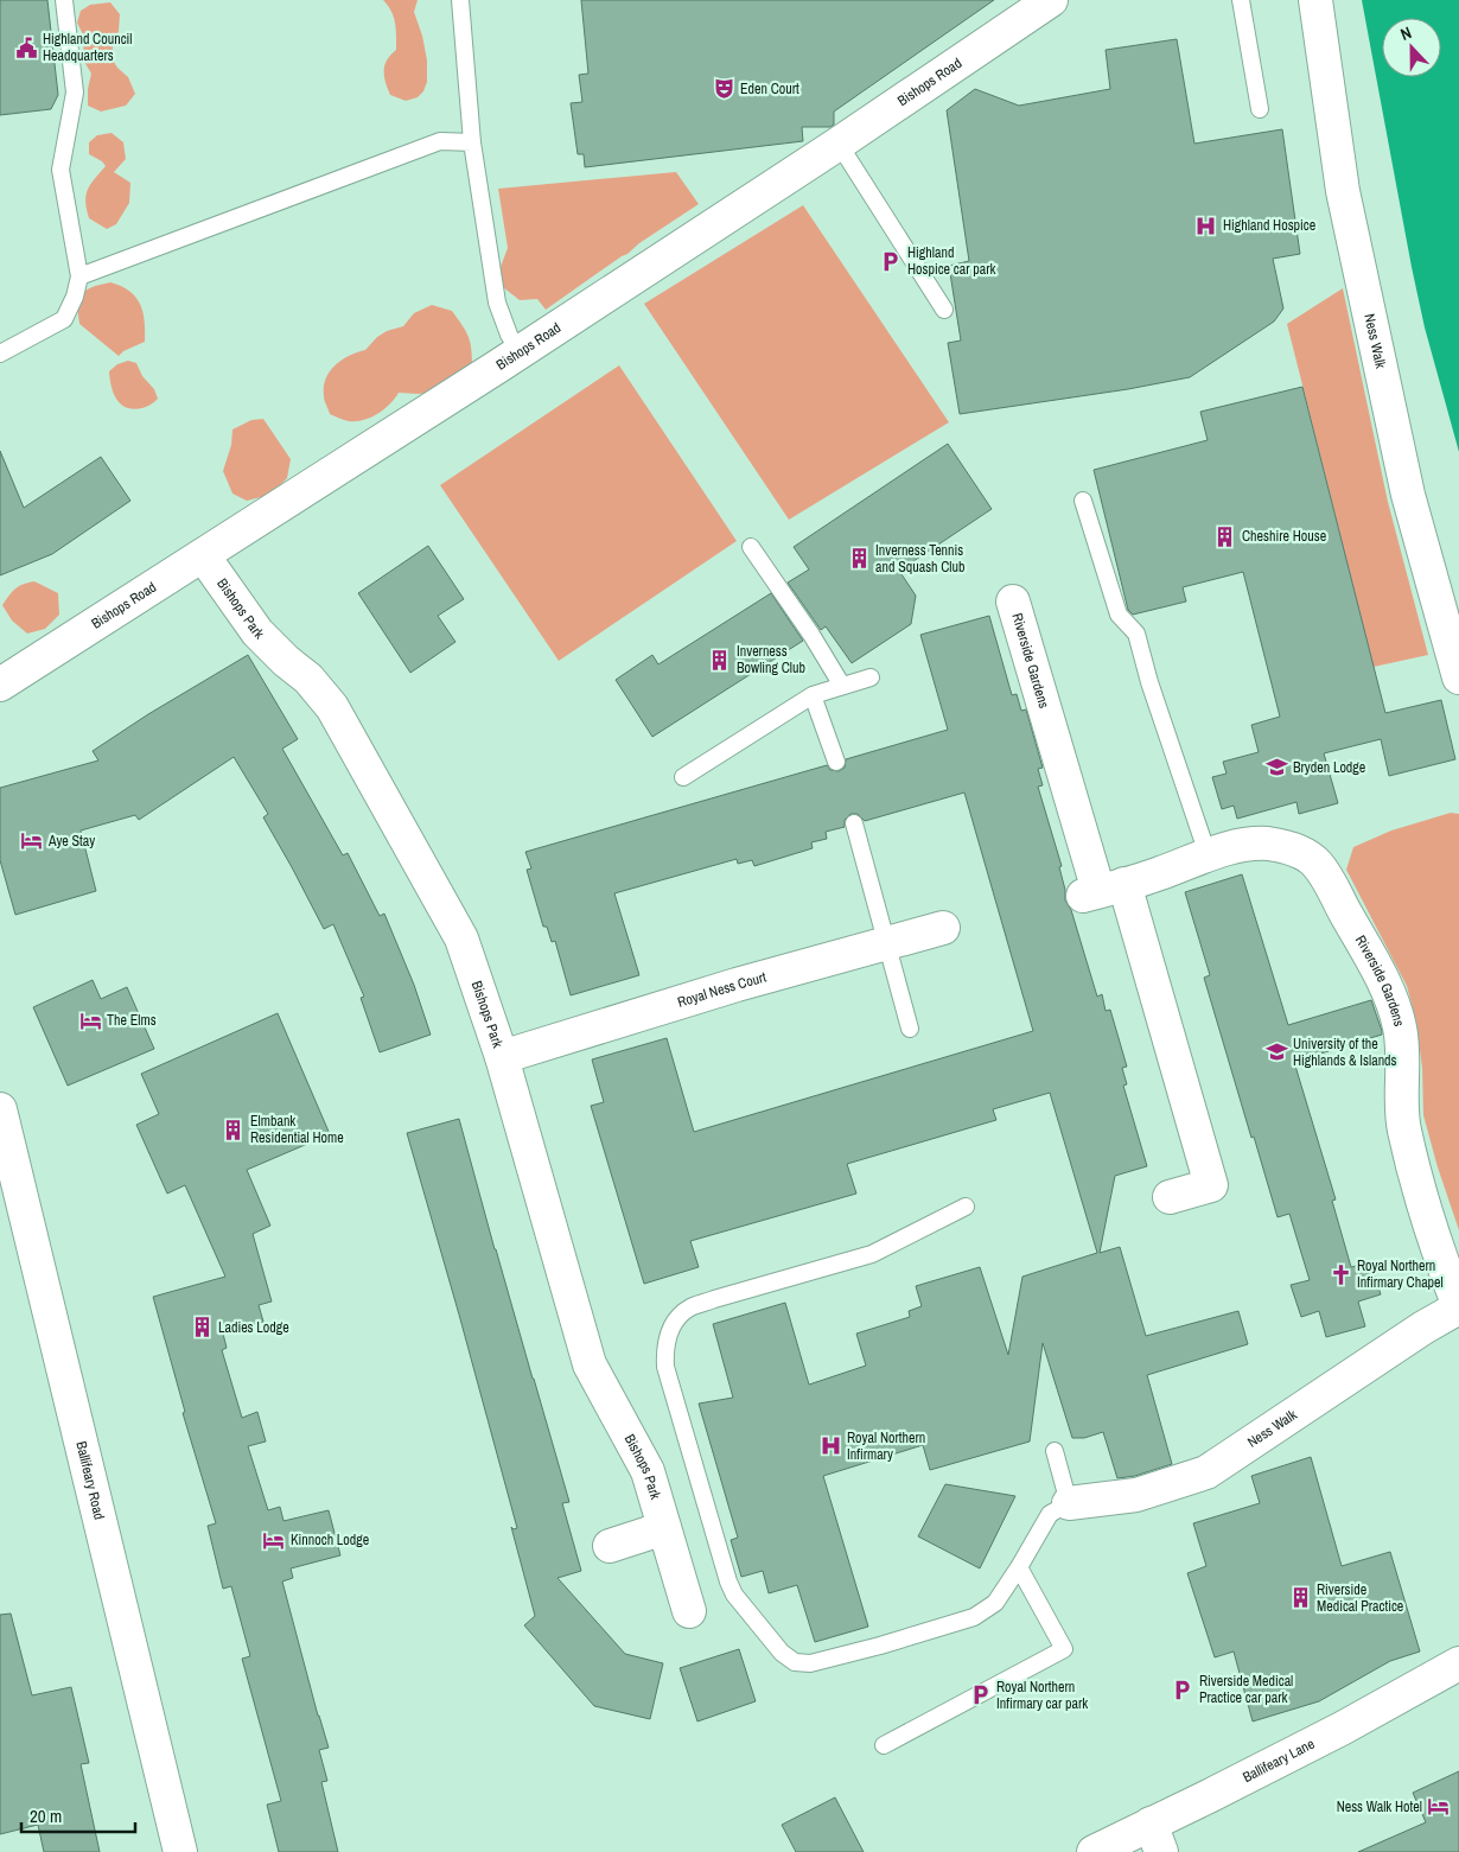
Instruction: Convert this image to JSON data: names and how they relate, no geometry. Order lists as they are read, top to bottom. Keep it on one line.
{"streets":{"street":["Bishops Road","Ness Walk","Bishops Park","Riverside Gardens","Royal Ness Court","Ballifeary Road","Ballifeary Lane"]},"crossings":[["Bishops Road","Bishops Park"],["Ness Walk","Riverside Gardens"],["Bishops Park","Royal Ness Court"]],"places":{"public building":["Highland Council Headquarters"],"theatre":["Eden Court"],"hospital":["Highland Hospice","Royal Northern Infirmary"],"parking":["Highland Hospice car park","Riverside Medical Practice car park","Royal Northern Infirmary car park"],"building":["Cheshire House","Inverness Tennis and Squash Club","Inverness Bowling Club","Elmbank Residential Home","Ladies Lodge","Riverside Medical Practice"],"school or university":["Bryden Lodge","University of the Highlands & Islands"],"hotel":["Aye Stay","The Elms","Kinnoch Lodge","Ness Walk Hotel"],"church":["Royal Northern Infirmary Chapel"]},"scale_bar":"20 m","north":"top"}
